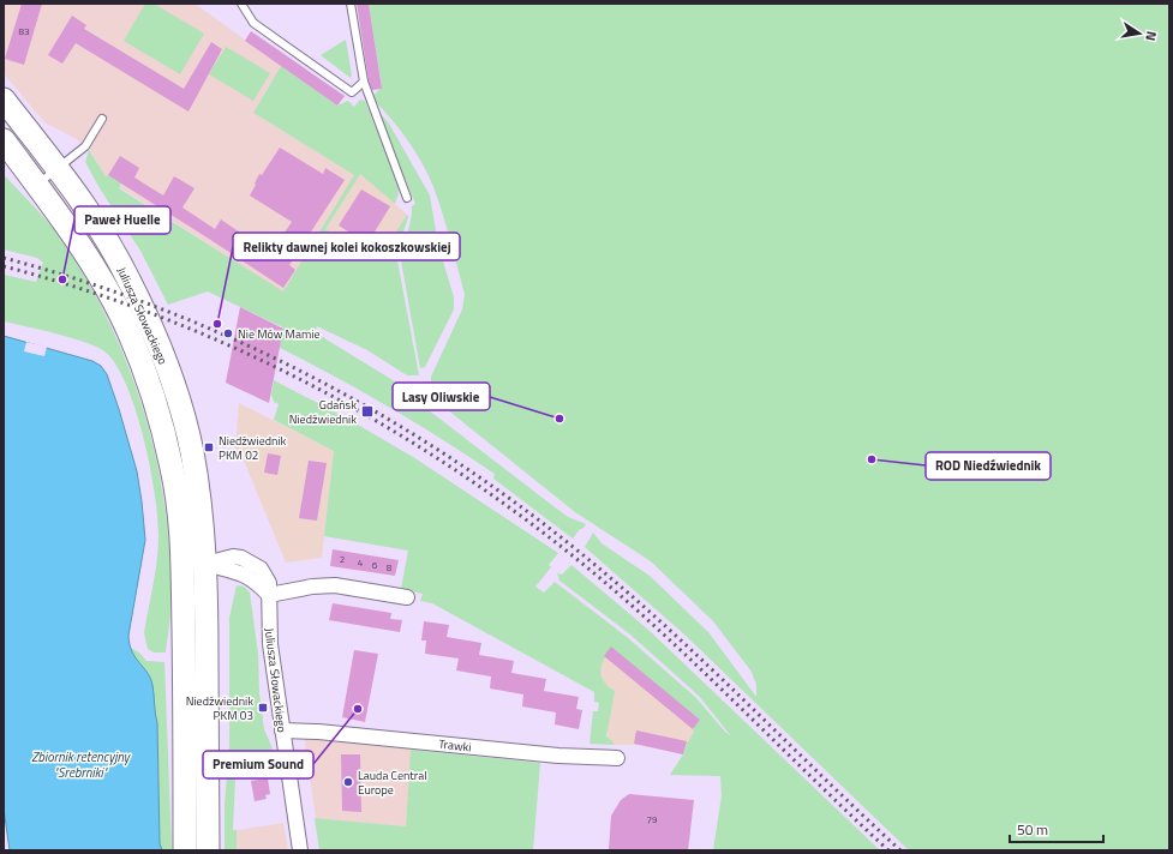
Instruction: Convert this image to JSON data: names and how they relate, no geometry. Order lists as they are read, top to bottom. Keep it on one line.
{"streets":{"main road":["Juliusza Słowackiego"],"street":["Trawki"]},"crossings":[["Juliusza Słowackiego","Trawki"]],"water":["Zbiornik retencyjny \"Srebrniki\""],"places":{"other":["Paweł Huelle","Relikty dawnej kolei kokoszkowskiej","Nie Mów Mamie","Lasy Oliwskie","ROD Niedźwiednik","Premium Sound","Lauda Central Europe"],"transit":["Gdańsk Niedźwiednik","Niedźwiednik PKM 02","Niedźwiednik PKM 03"]},"house_numbers":["83","2","4","6","8","79"],"scale_bar":"50 m","north":"right"}
